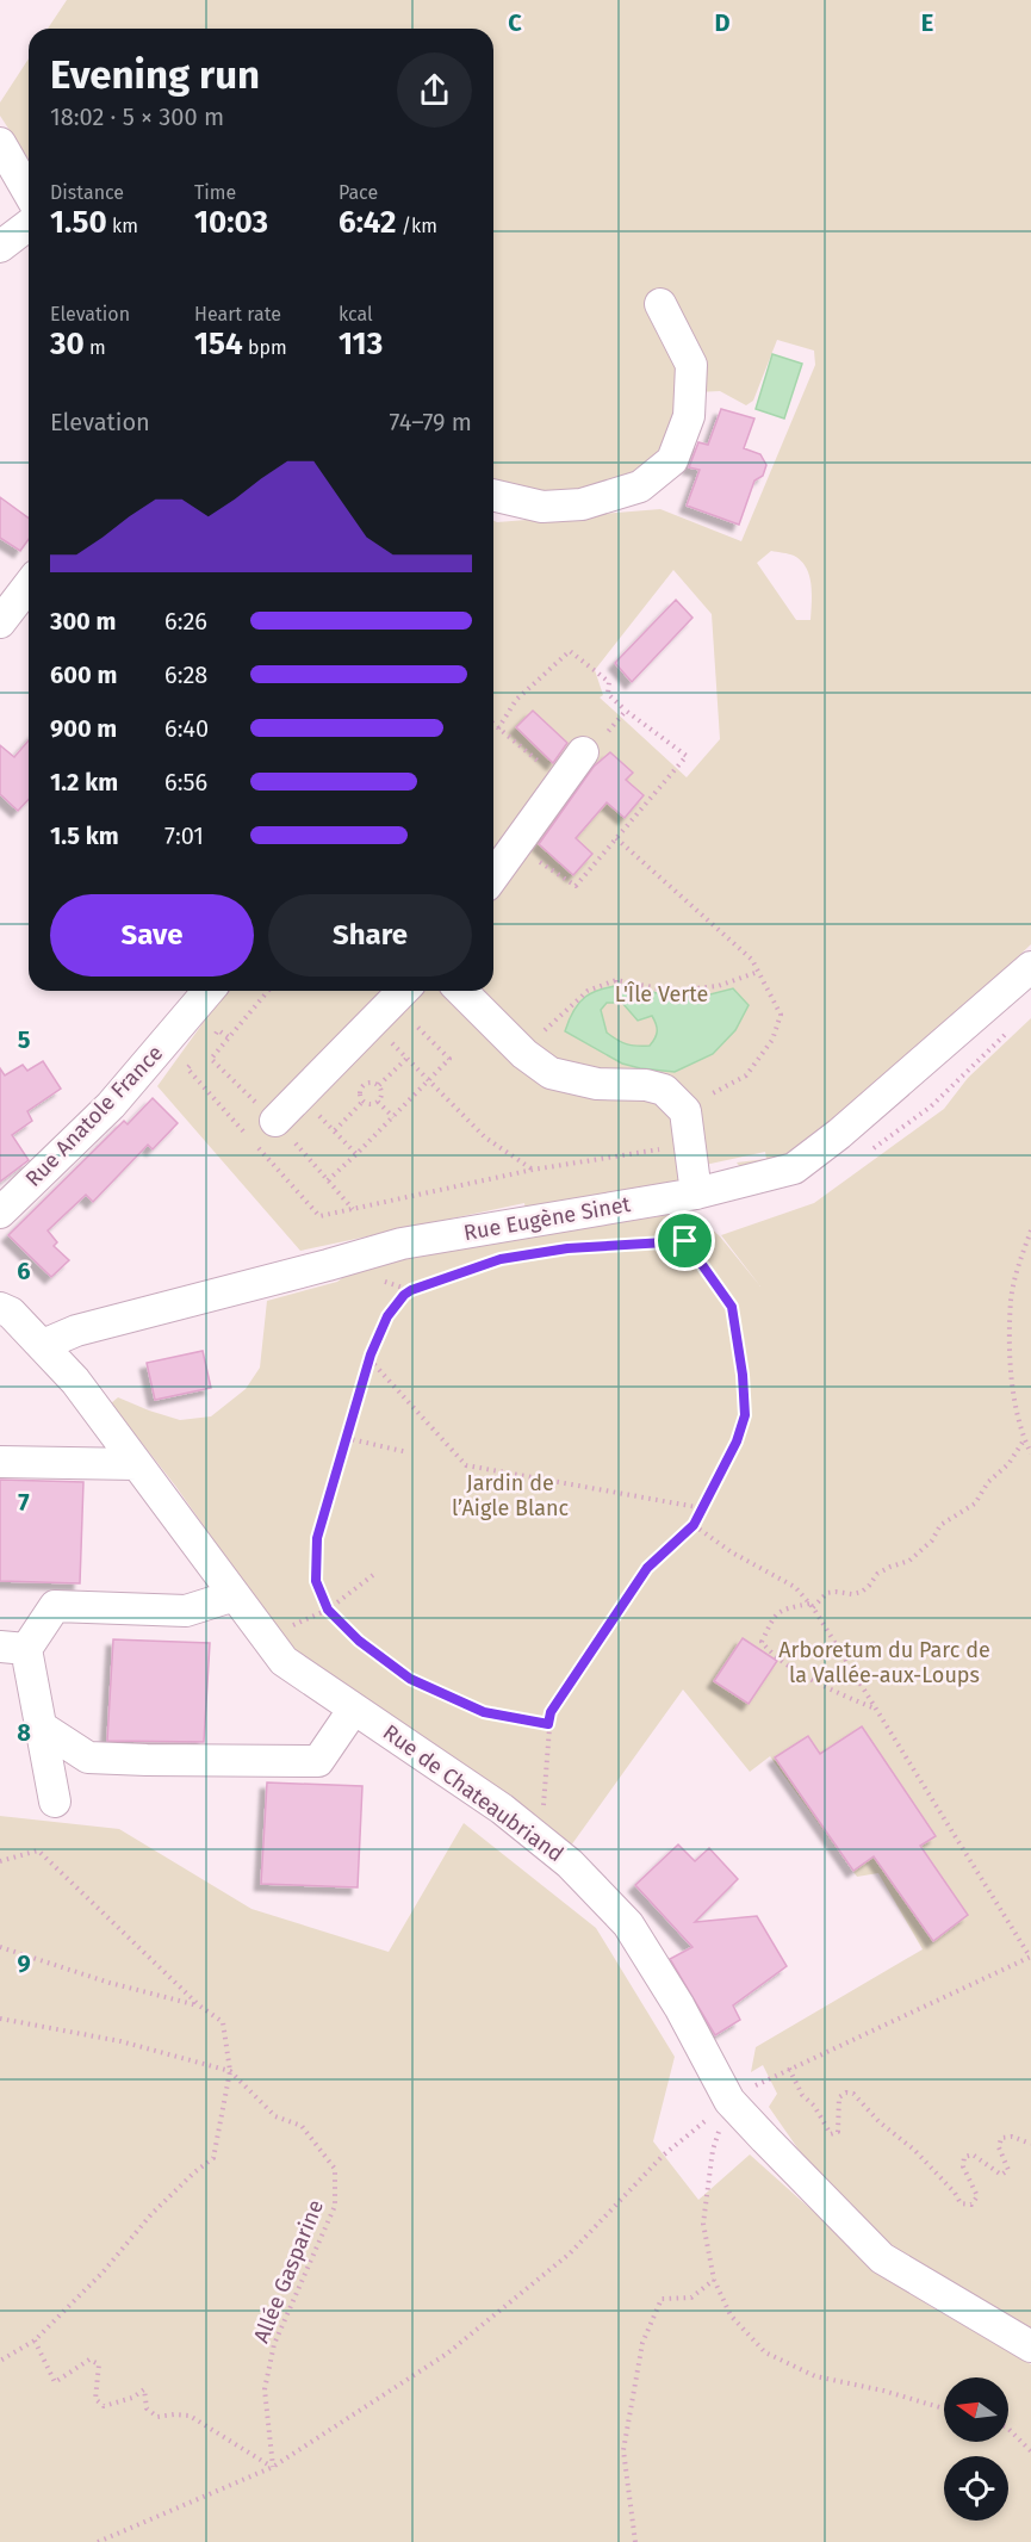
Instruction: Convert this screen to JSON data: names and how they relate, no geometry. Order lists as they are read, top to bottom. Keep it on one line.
{"streets":{"street":["Rue Anatole France","Rue Eugène Sinet","Rue de Chateaubriand"],"path":["Allée Gasparine"]},"crossings":[["Rue Eugène Sinet","Rue de Chateaubriand"]],"parks":["L'Île Verte","Jardin de l’Aigle Blanc","Arboretum du Parc de la Vallée-aux-Loups"],"north":"left","page":{"heading":["Evening run","18:02 · 5 × 300 m"],"stats":[["Distance","1.50 km"],["Time","10:03"],["Pace","6:42 /km"],["Elevation","30 m"],["Heart rate","154 bpm"],["kcal","113"]],"chart":["Elevation","74–79 m"],"list":[{"name":"300 m","note":"6:26"},{"name":"600 m","note":"6:28"},{"name":"900 m","note":"6:40"},{"name":"1.2 km","note":"6:56"},{"name":"1.5 km","note":"7:01"}],"buttons":["Save","Share"]},"grid":{"columns":["C","D","E"],"rows":["5","6","7","8","9"]}}
